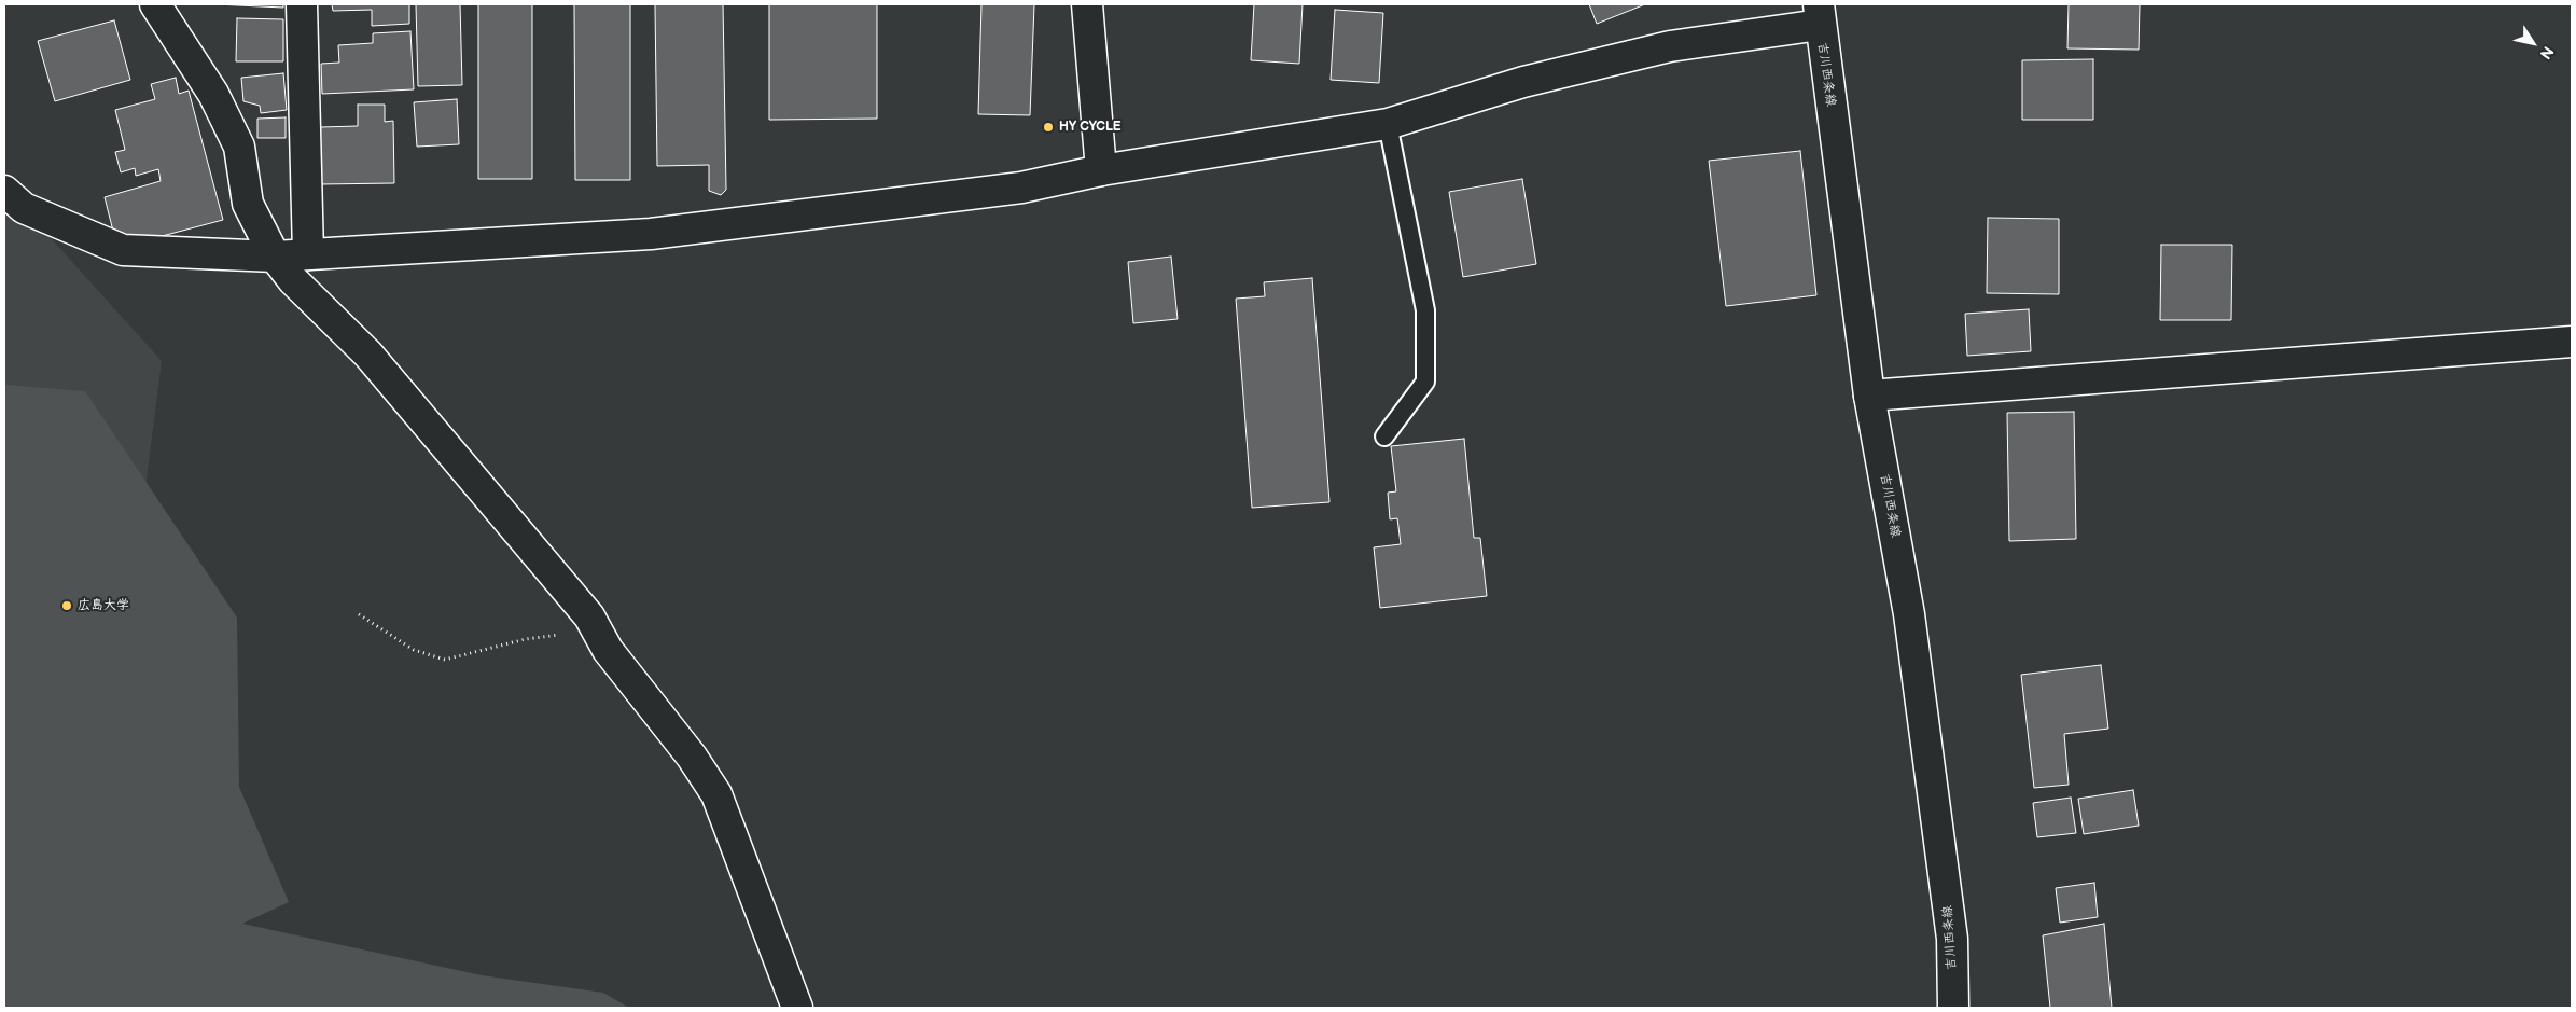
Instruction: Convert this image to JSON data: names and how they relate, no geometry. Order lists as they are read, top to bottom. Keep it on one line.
{"streets":{"street":["吉川西条線"]},"places":["HY CYCLE","広島大学"],"north":"bottom right"}
